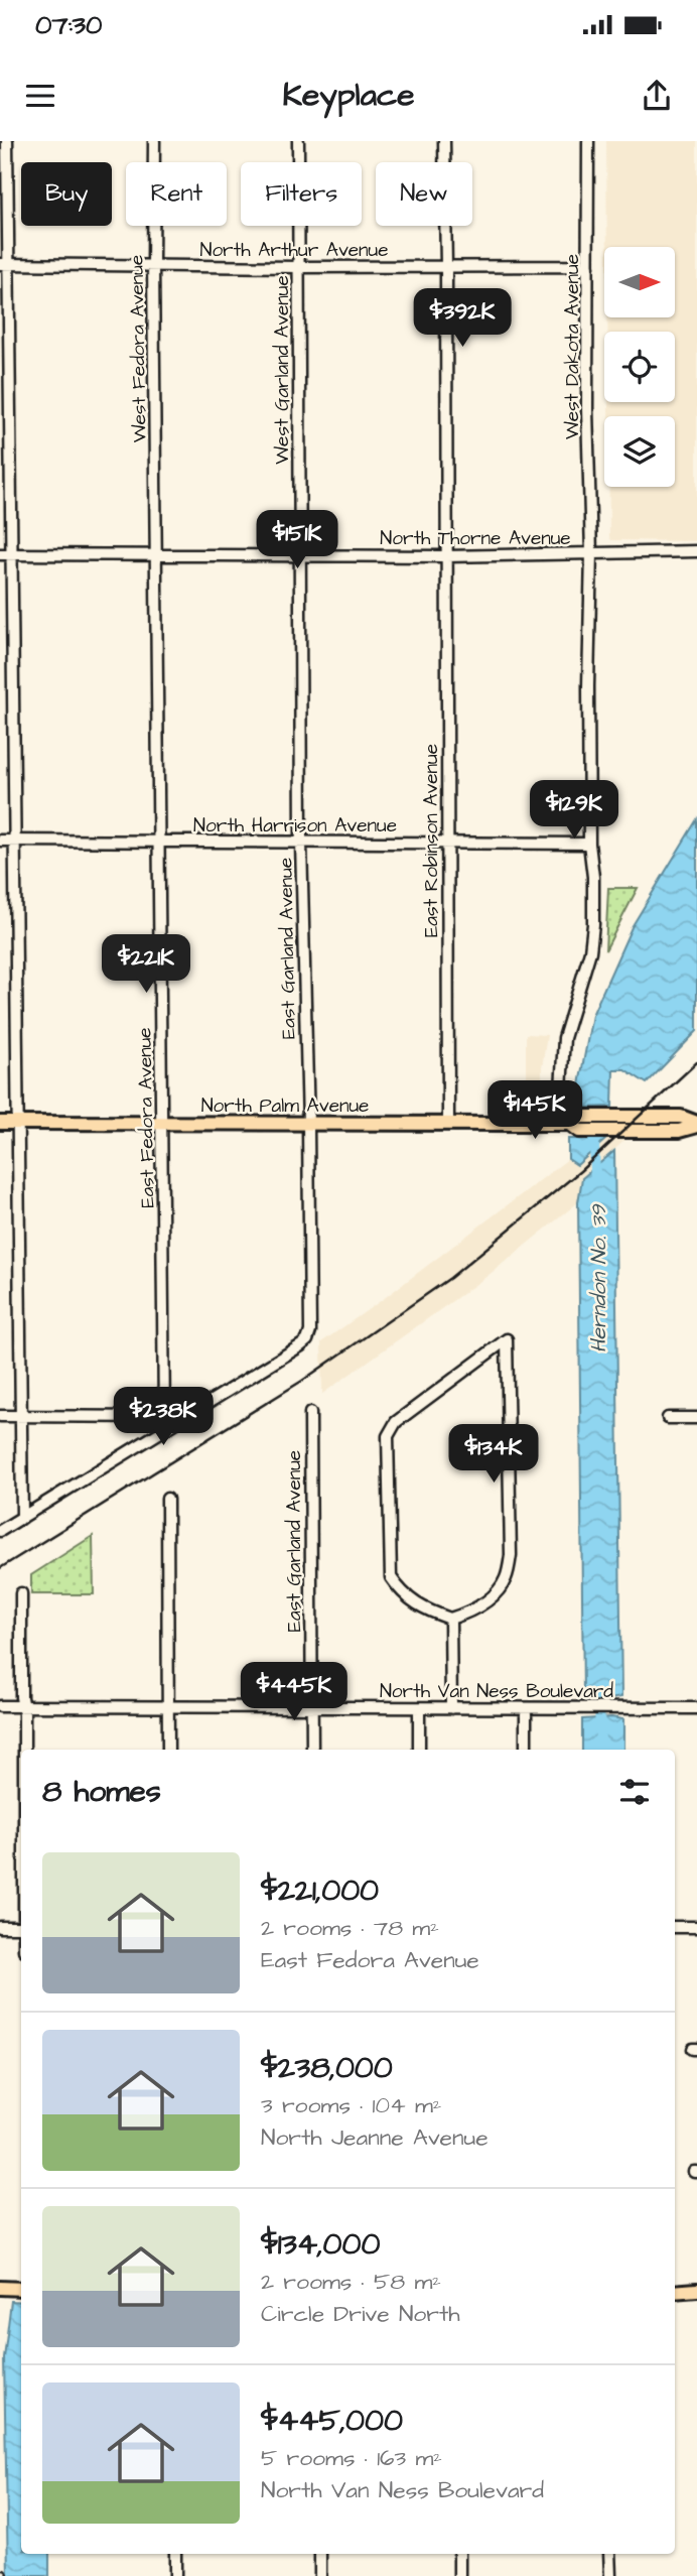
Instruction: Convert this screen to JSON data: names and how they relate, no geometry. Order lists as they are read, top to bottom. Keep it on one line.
{"streets":{"main road":["North Palm Avenue"],"street":["North Arthur Avenue","West Dakota Avenue","West Fedora Avenue","West Garland Avenue","North Thorne Avenue","North Harrison Avenue","East Robinson Avenue","East Garland Avenue","East Fedora Avenue","North Van Ness Boulevard"]},"crossings":[["North Arthur Avenue","West Dakota Avenue"],["North Arthur Avenue","West Fedora Avenue"],["North Arthur Avenue","West Garland Avenue"],["North Arthur Avenue","East Robinson Avenue"],["West Dakota Avenue","North Thorne Avenue"],["West Dakota Avenue","North Harrison Avenue"],["West Dakota Avenue","North Palm Avenue"],["West Fedora Avenue","North Thorne Avenue"],["West Fedora Avenue","East Fedora Avenue"],["West Garland Avenue","North Thorne Avenue"],["West Garland Avenue","East Garland Avenue"],["North Thorne Avenue","East Robinson Avenue"],["North Thorne Avenue","East Garland Avenue"],["North Thorne Avenue","East Fedora Avenue"],["North Harrison Avenue","East Robinson Avenue"],["North Harrison Avenue","East Garland Avenue"],["North Harrison Avenue","East Fedora Avenue"],["East Robinson Avenue","North Palm Avenue"],["East Garland Avenue","North Palm Avenue"],["East Garland Avenue","East Fedora Avenue"],["East Garland Avenue","North Van Ness Boulevard"],["North Palm Avenue","East Fedora Avenue"]],"water":["Herndon No. 39"],"north":"right","page":{"status":"07:30","header":"Keyplace","chip":["Buy","Rent","Filters","New"],"price":["$392K","$151K","$129K","$221K","$145K","$238K","$134K","$445K"],"heading":"8 homes","list":[{"name":"$221,000","note":"2 rooms · 78 m² · East Fedora Avenue"},{"name":"$238,000","note":"3 rooms · 104 m² · North Jeanne Avenue"},{"name":"$134,000","note":"2 rooms · 58 m² · Circle Drive North"},{"name":"$445,000","note":"5 rooms · 163 m² · North Van Ness Boulevard"}]}}
